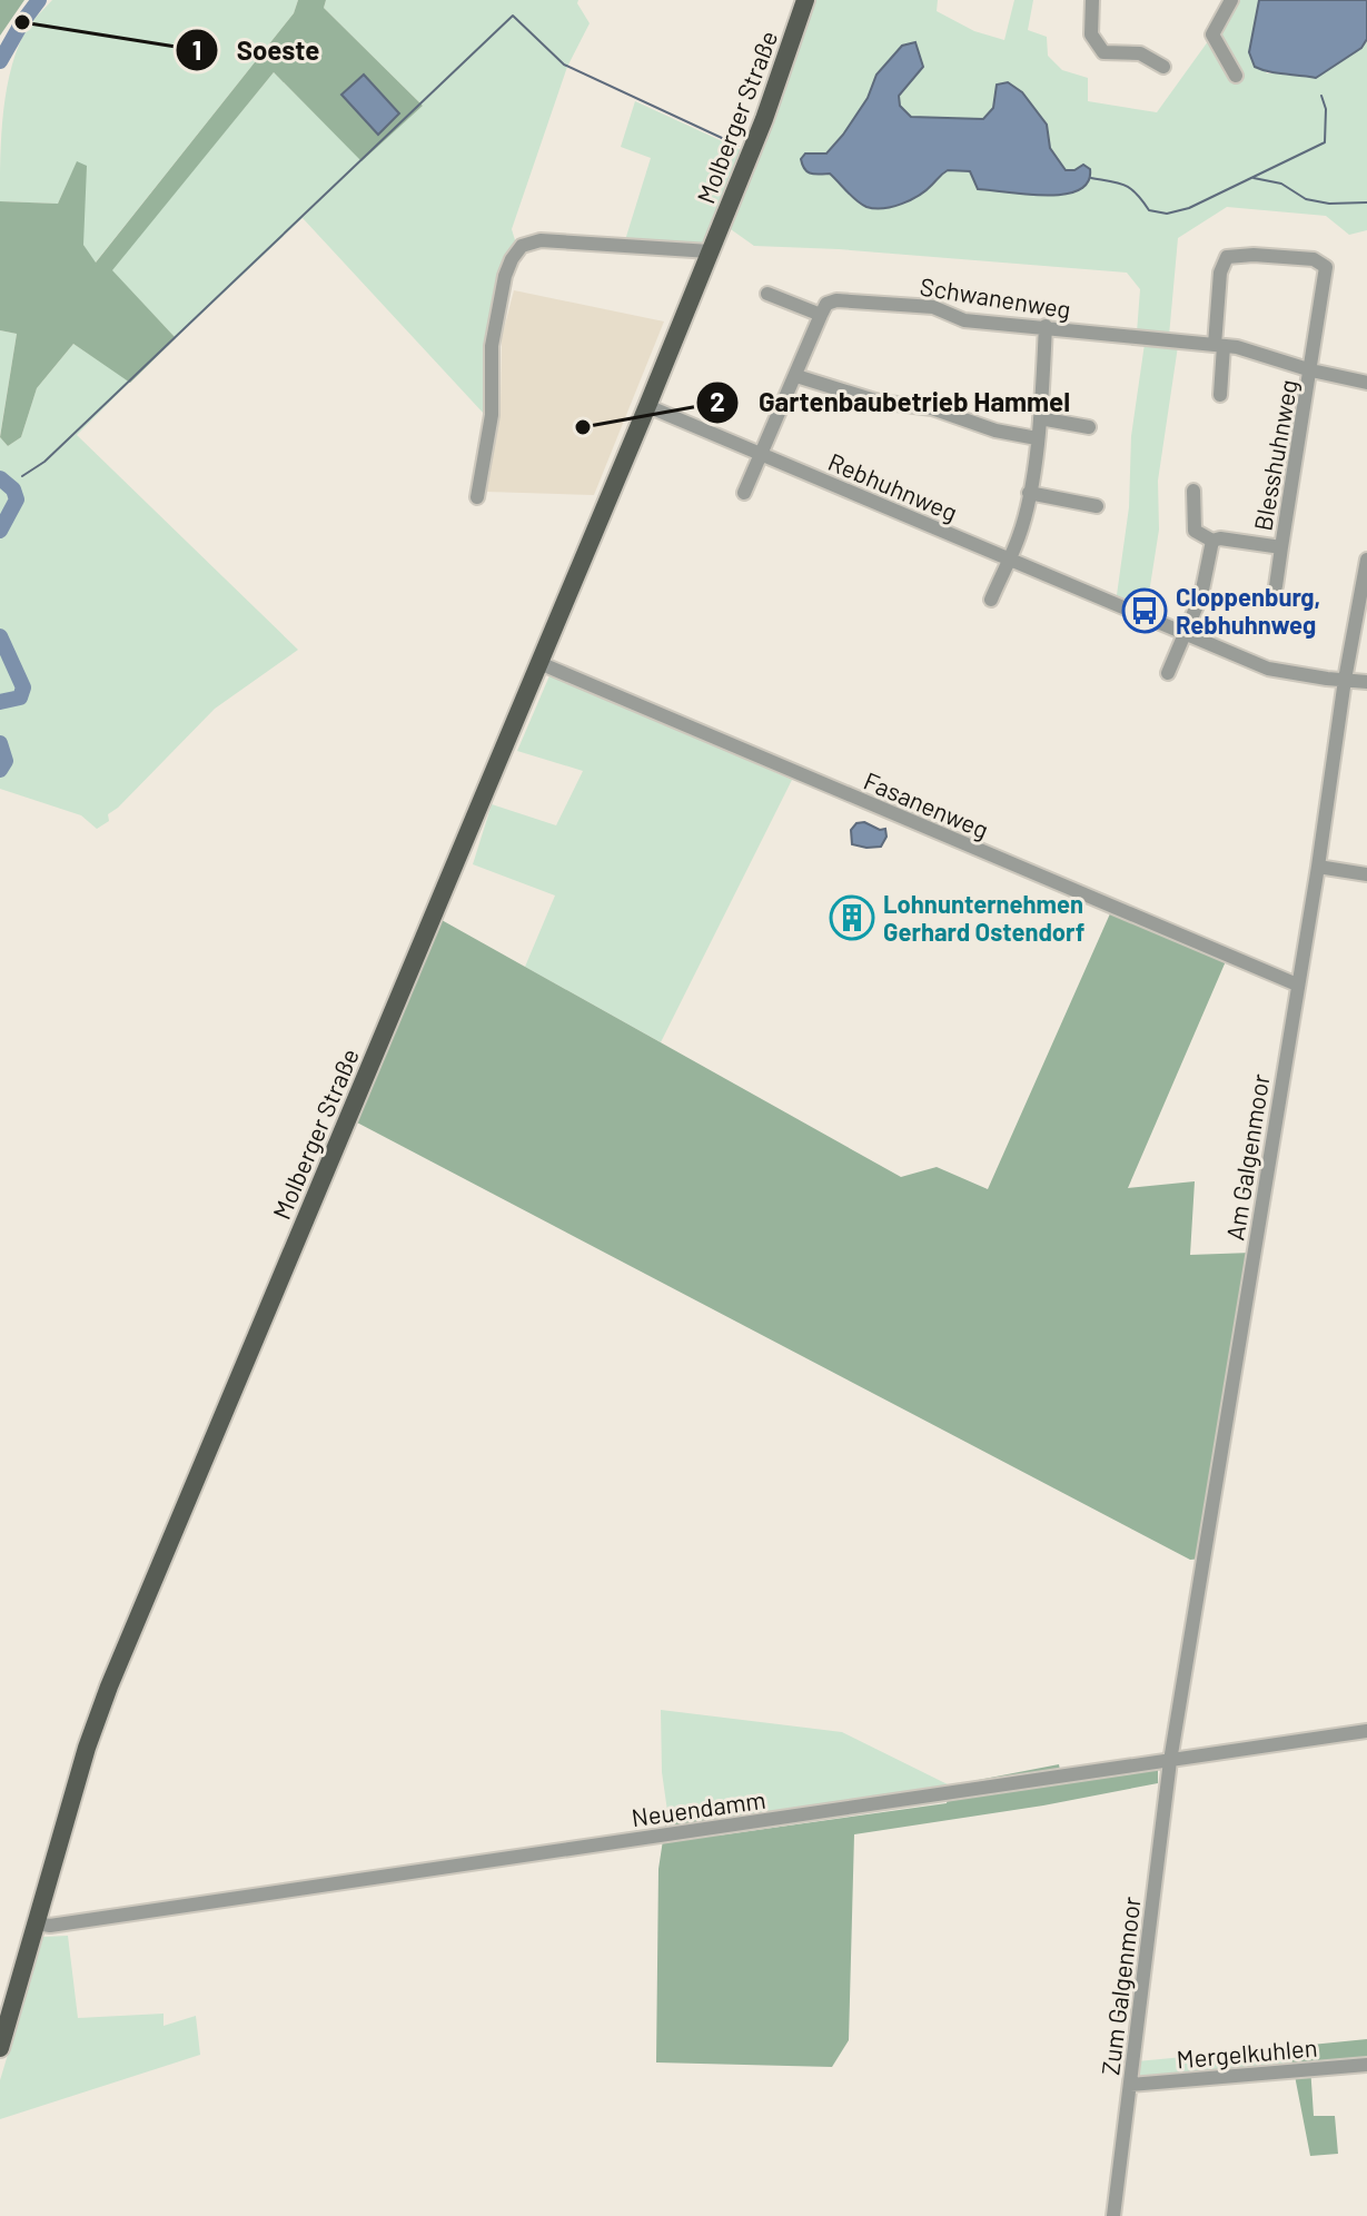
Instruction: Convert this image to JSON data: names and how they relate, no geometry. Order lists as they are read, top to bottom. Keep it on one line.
{"streets":{"main road":["Molberger Straße"],"street":["Schwanenweg","Blesshuhnweg","Rebhuhnweg","Fasanenweg","Am Galgenmoor","Neuendamm","Zum Galgenmoor","Mergelkuhlen"]},"crossings":[["Molberger Straße","Rebhuhnweg"],["Molberger Straße","Fasanenweg"],["Molberger Straße","Neuendamm"],["Schwanenweg","Blesshuhnweg"],["Rebhuhnweg","Am Galgenmoor"],["Fasanenweg","Am Galgenmoor"],["Am Galgenmoor","Neuendamm"],["Am Galgenmoor","Zum Galgenmoor"],["Neuendamm","Zum Galgenmoor"],["Zum Galgenmoor","Mergelkuhlen"]],"places":{"other":["Soeste","Gartenbaubetrieb Hammel"],"bus stop":["Cloppenburg, Rebhuhnweg"],"building":["Lohnunternehmen Gerhard Ostendorf"]}}
